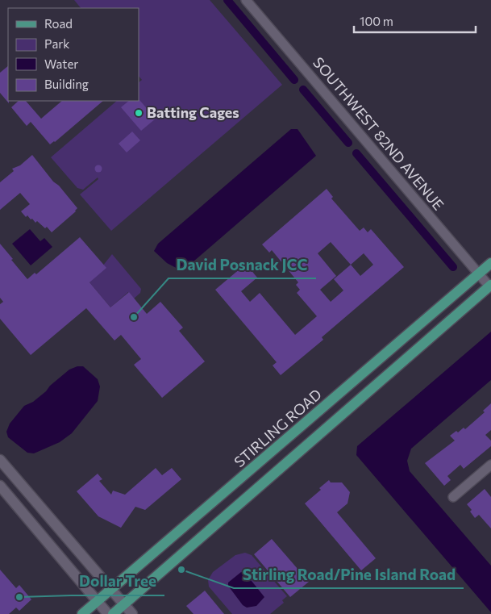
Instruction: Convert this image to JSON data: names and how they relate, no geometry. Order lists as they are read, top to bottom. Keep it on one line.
{"streets":{"main road":["STIRLING ROAD"],"street":["SOUTHWEST 82ND AVENUE"]},"crossings":[["SOUTHWEST 82ND AVENUE","STIRLING ROAD"]],"places":["Batting Cages","David Posnack JCC","Stirling Road/Pine Island Road","Dollar Tree"],"legend":["Road","Park","Water","Building"],"scale_bar":"100 m"}
